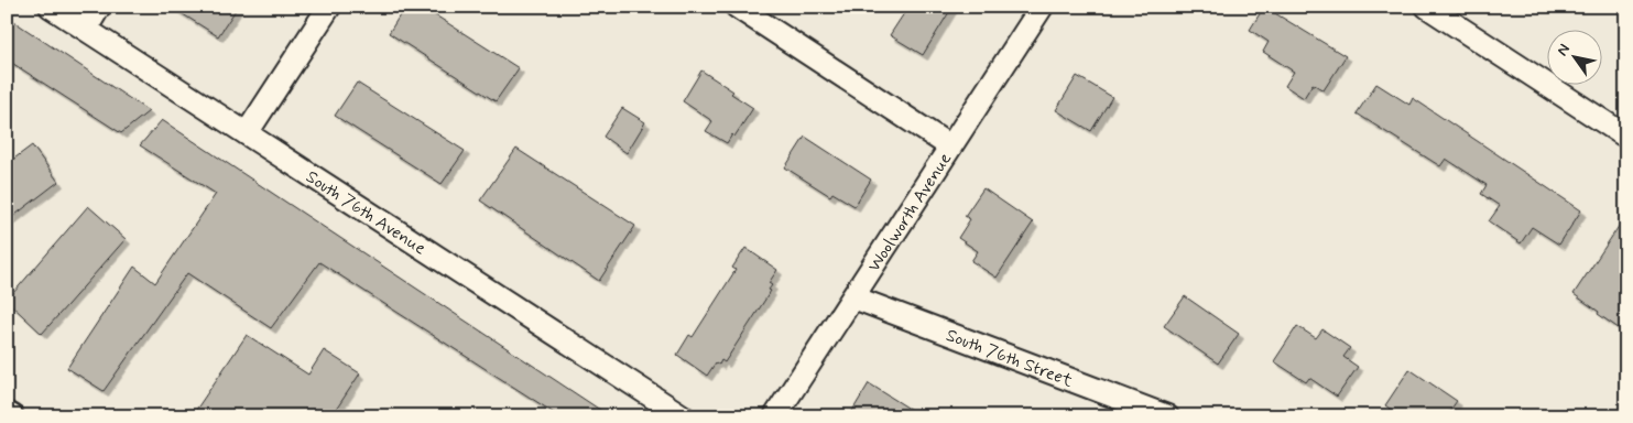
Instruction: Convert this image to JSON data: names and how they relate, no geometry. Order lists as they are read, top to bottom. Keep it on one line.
{"streets":{"street":["South 76th Avenue","Woolworth Avenue","South 76th Street"]},"crossings":[["Woolworth Avenue","South 76th Street"]],"north":"top left"}
